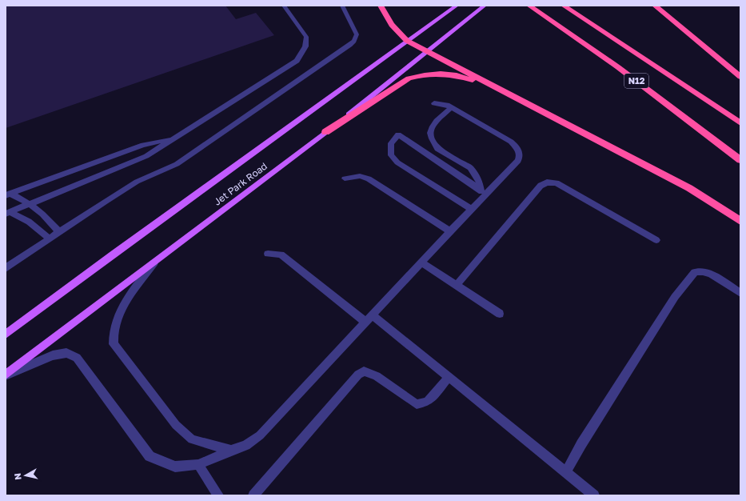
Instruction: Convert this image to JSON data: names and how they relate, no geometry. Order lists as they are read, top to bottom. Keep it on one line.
{"streets":{"highway":["N12"],"main road":["Jet Park Road"]},"north":"left"}
